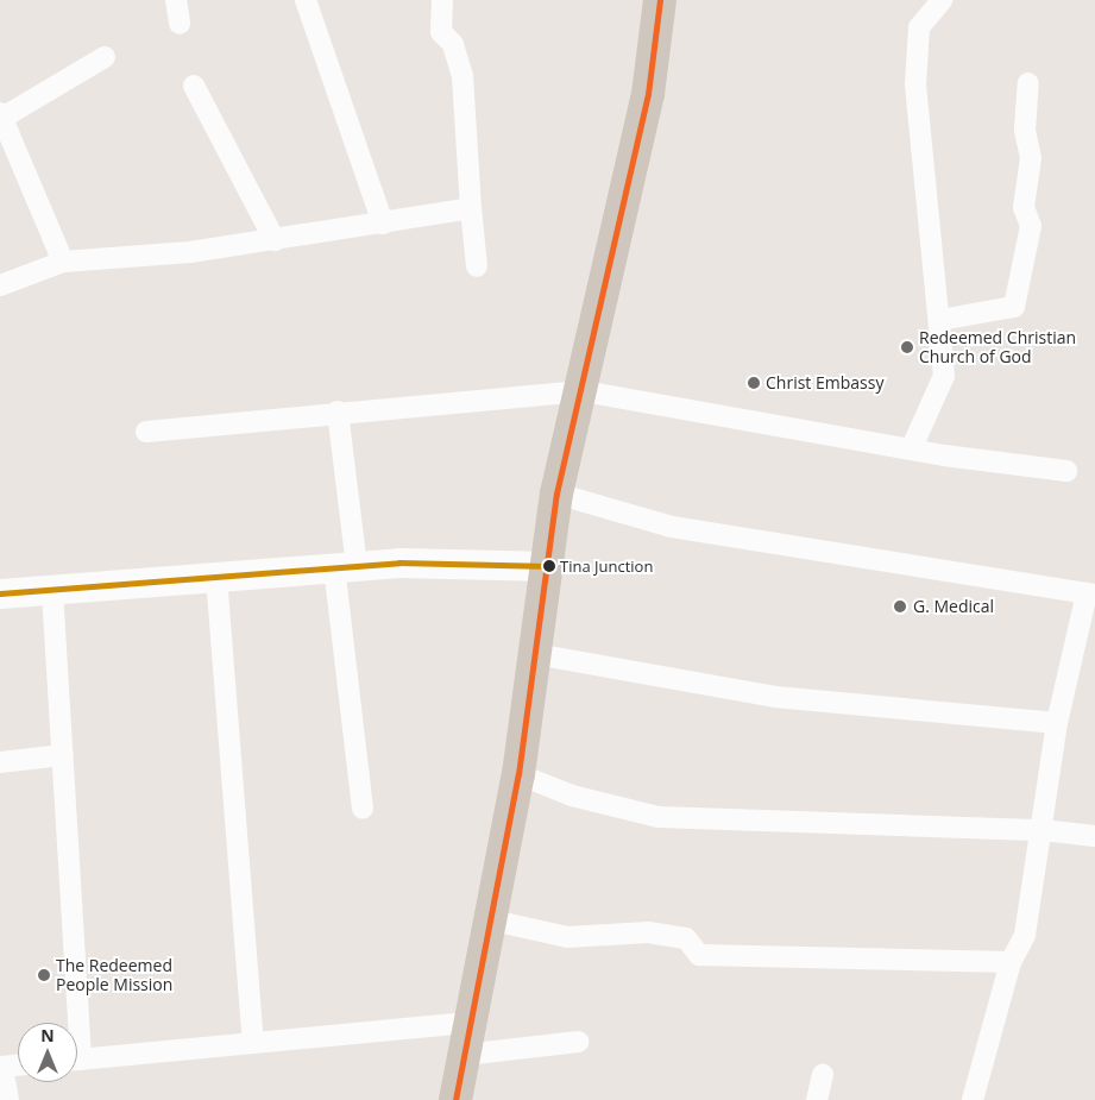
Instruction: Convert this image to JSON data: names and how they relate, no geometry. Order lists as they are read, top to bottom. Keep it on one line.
{"places":["Redeemed Christian Church of God","Christ Embassy","Tina Junction","G. Medical","The Redeemed People Mission"],"north":"top"}
